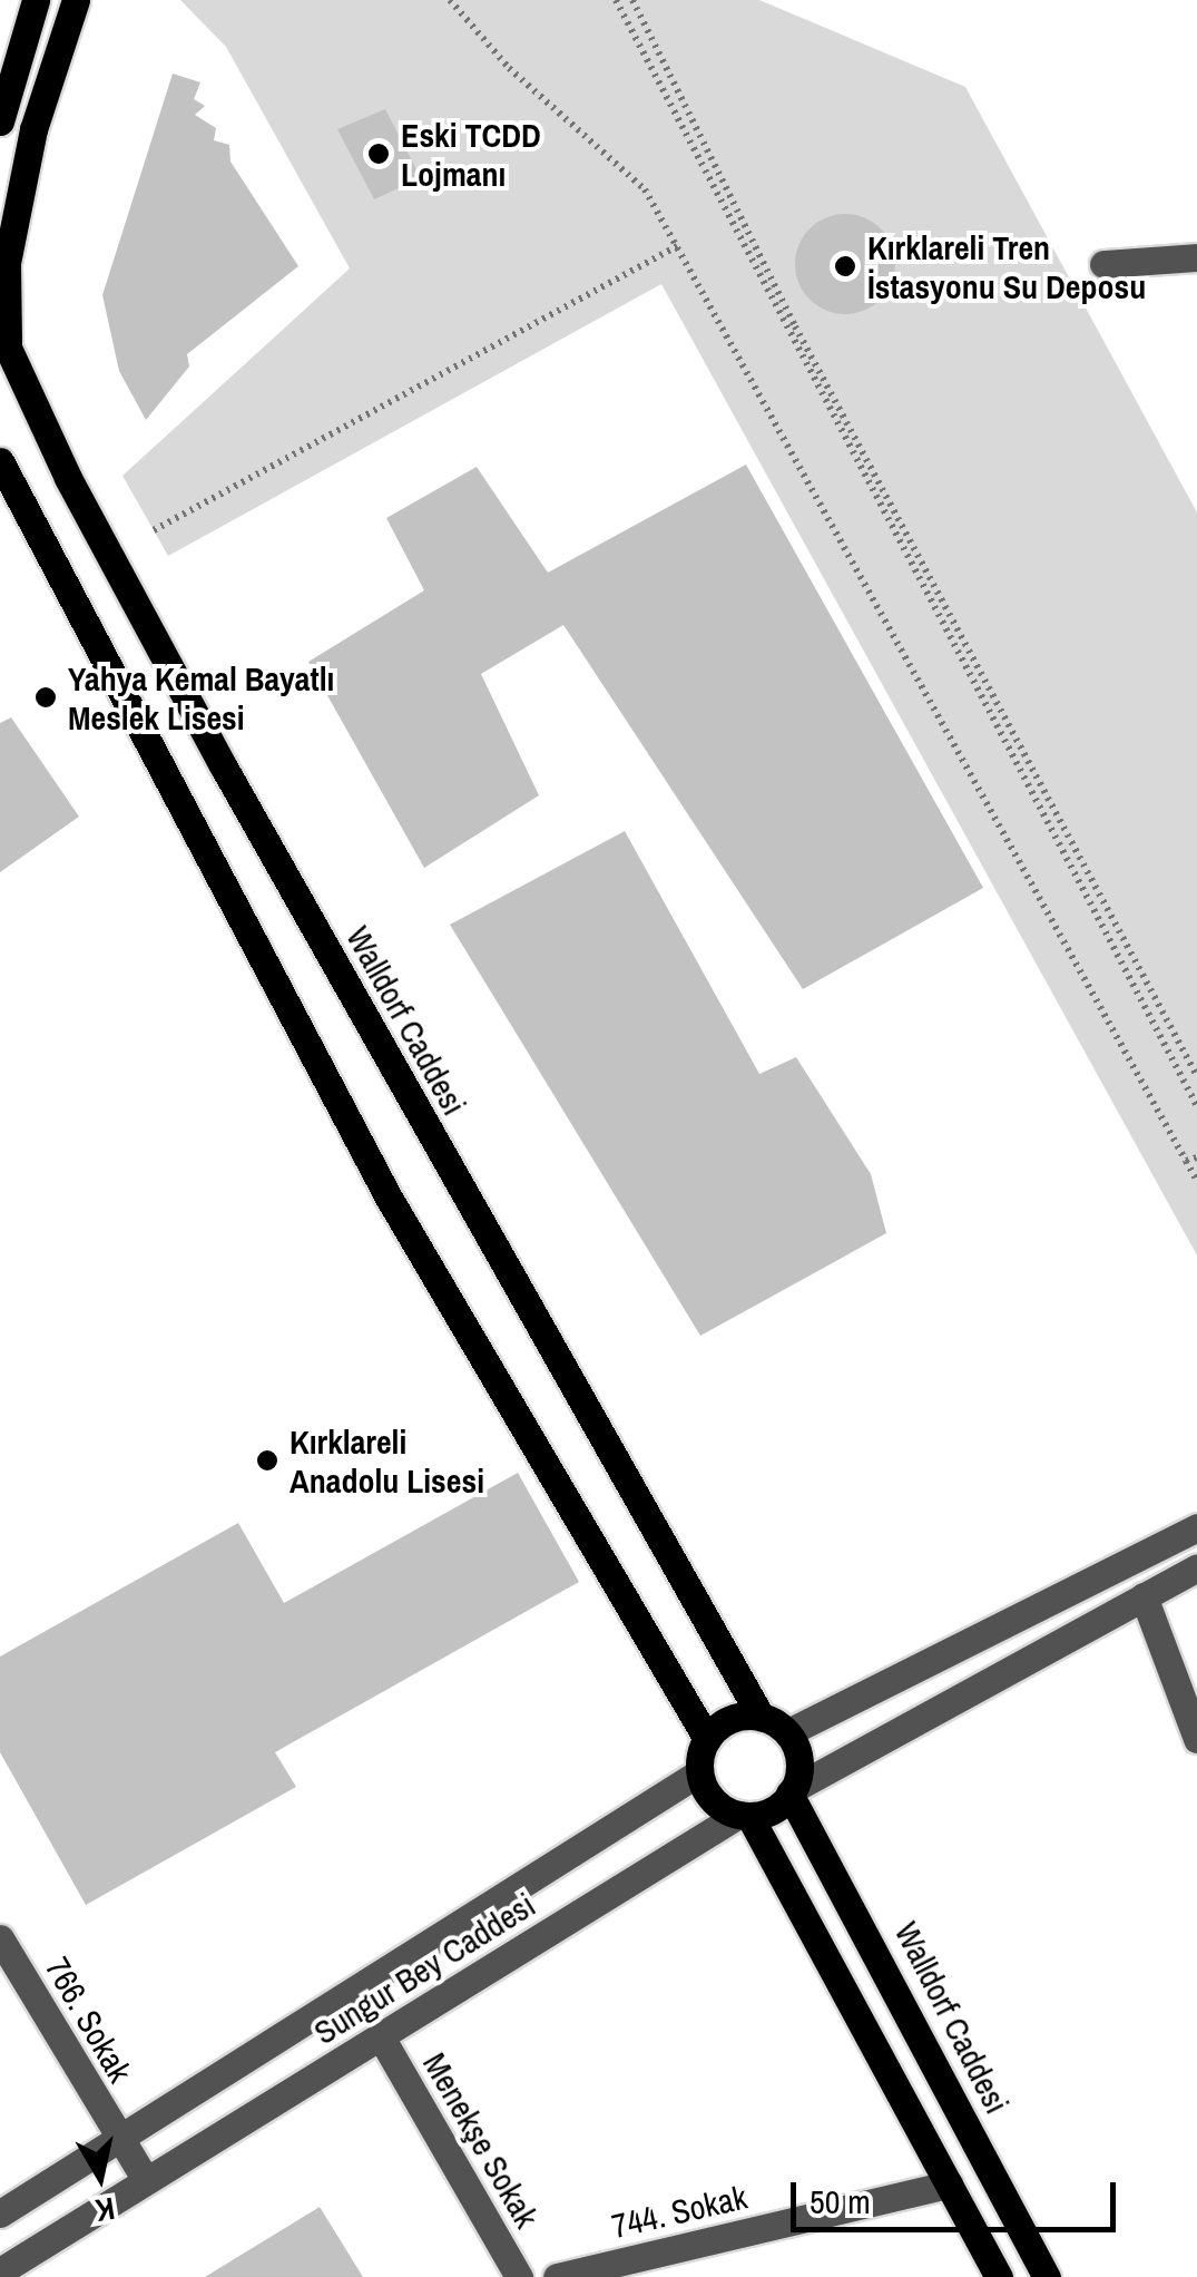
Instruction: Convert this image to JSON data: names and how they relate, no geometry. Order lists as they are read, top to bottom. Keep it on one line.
{"streets":{"main road":["Walldorf Caddesi"],"street":["Sungur Bey Caddesi","766. Sokak","Menekşe Sokak","744. Sokak"]},"crossings":[["Walldorf Caddesi","Sungur Bey Caddesi"],["Sungur Bey Caddesi","766. Sokak"],["Sungur Bey Caddesi","Menekşe Sokak"]],"places":["Eski TCDD Lojmanı","Kırklareli Tren İstasyonu Su Deposu","Yahya Kemal Bayatlı Meslek Lisesi","Kırklareli Anadolu Lisesi"],"scale_bar":"50 m","north":"bottom"}
